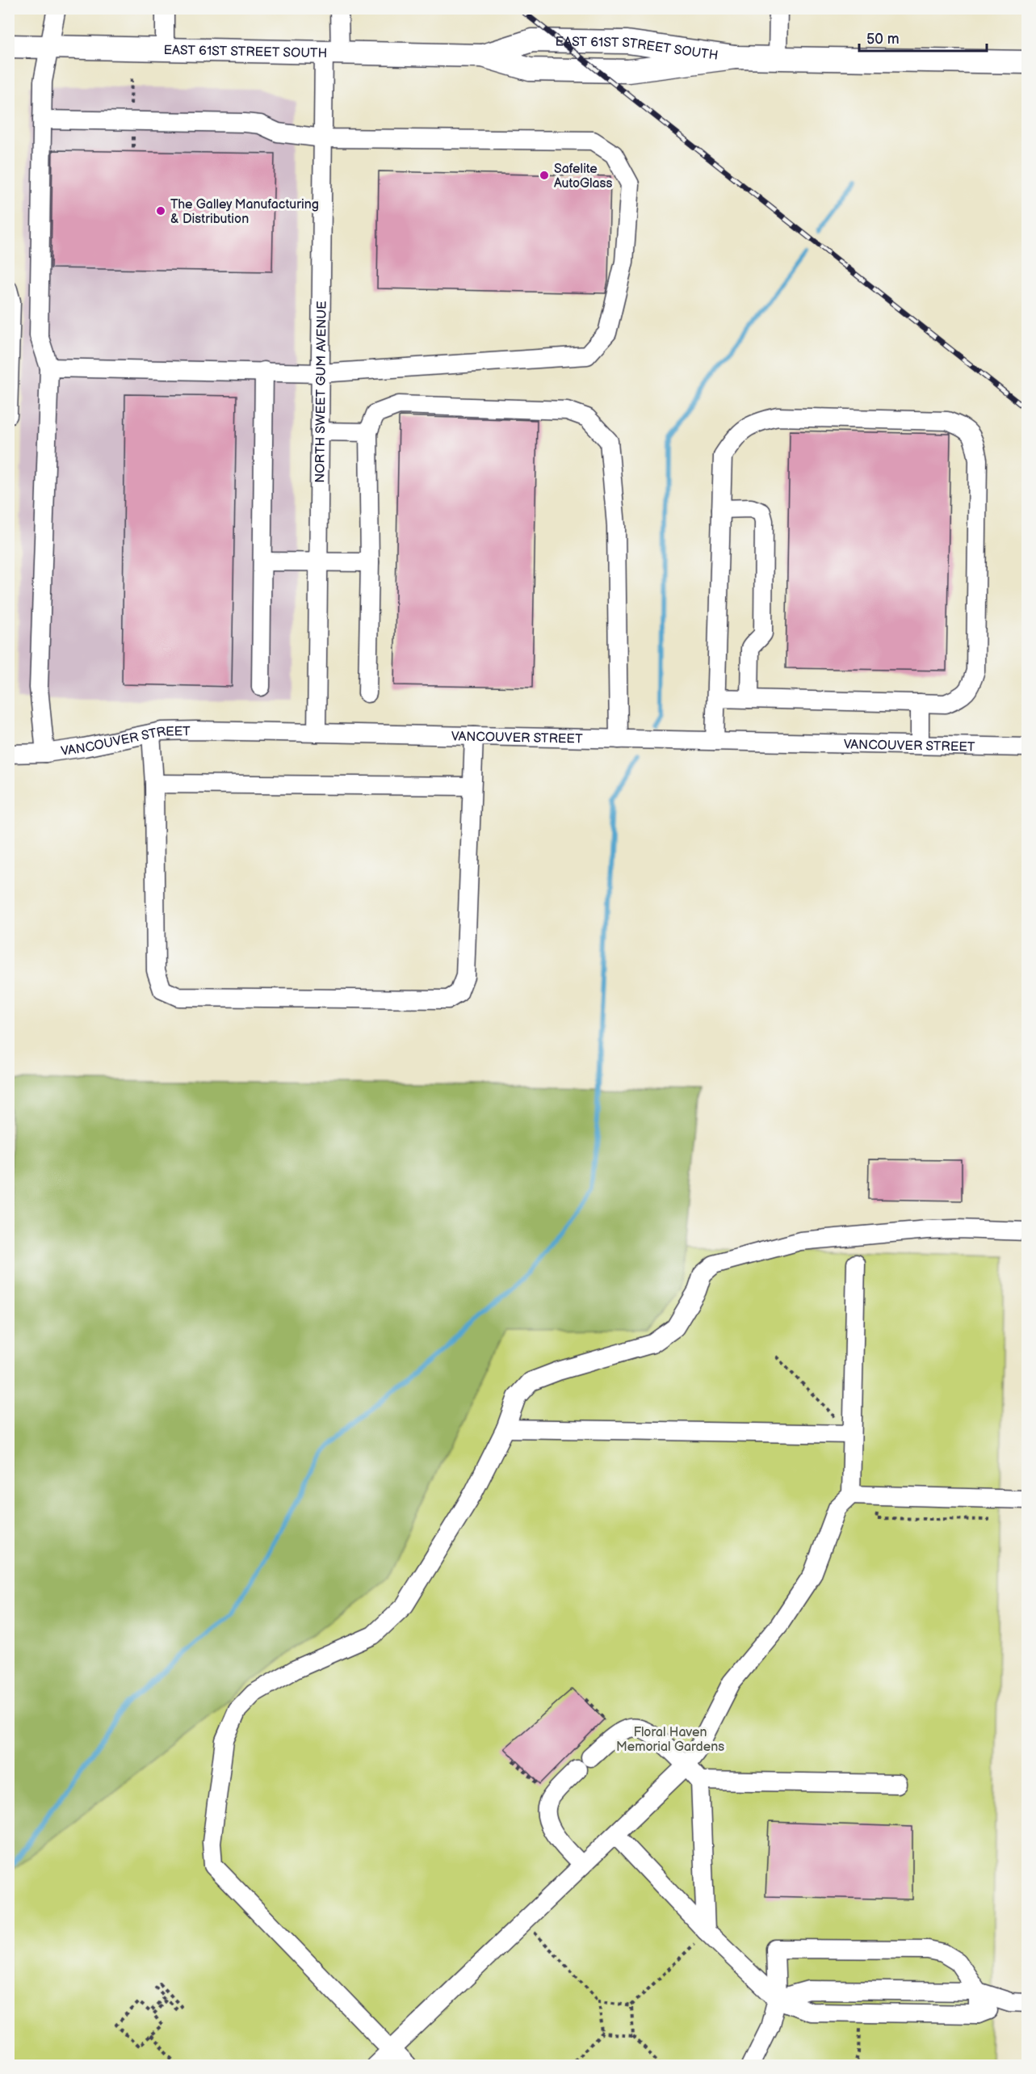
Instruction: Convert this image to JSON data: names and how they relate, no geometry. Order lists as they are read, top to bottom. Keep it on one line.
{"streets":{"main road":["EAST 61ST STREET SOUTH"],"street":["NORTH SWEET GUM AVENUE","VANCOUVER STREET"]},"crossings":[["EAST 61ST STREET SOUTH","NORTH SWEET GUM AVENUE"],["NORTH SWEET GUM AVENUE","VANCOUVER STREET"]],"parks":["Floral Haven Memorial Gardens"],"places":["Safelite AutoGlass","The Galley Manufacturing & Distribution"],"scale_bar":"50 m"}
